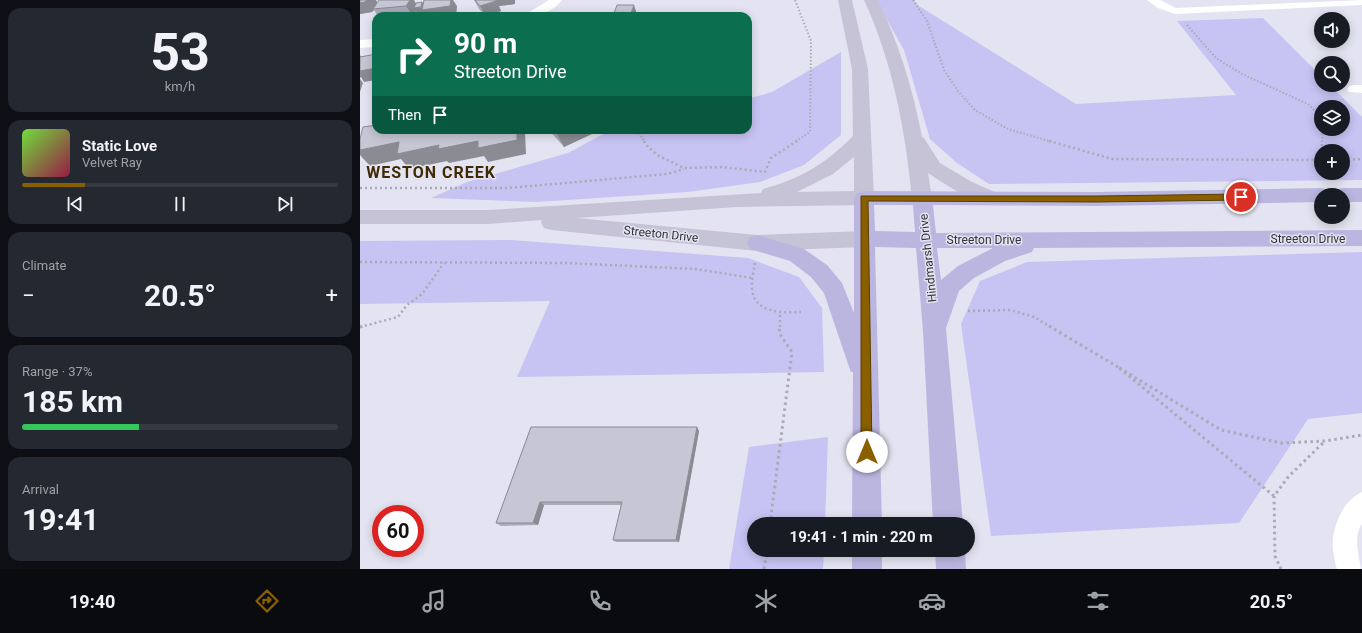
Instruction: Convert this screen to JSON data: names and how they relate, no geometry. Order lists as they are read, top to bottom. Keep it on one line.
{"streets":{"main road":["Streeton Drive","Hindmarsh Drive"]},"crossings":[["Streeton Drive","Hindmarsh Drive"]],"districts":["WESTON CREEK"],"page":{"tile":[["53","km/h"],"Climate",["Range · 37%","185 km"],["Arrival","19:41"]],"map_buttons":["+","−"],"turn":["90 m","Streeton Drive"],"then":"Then","song":["Static Love","Velvet Ray"],"heat":["−","20.5°","+"],"limit":"60","trip":"19:41 · 1 min · 220 m","tabs":["19:40","20.5°"]}}
